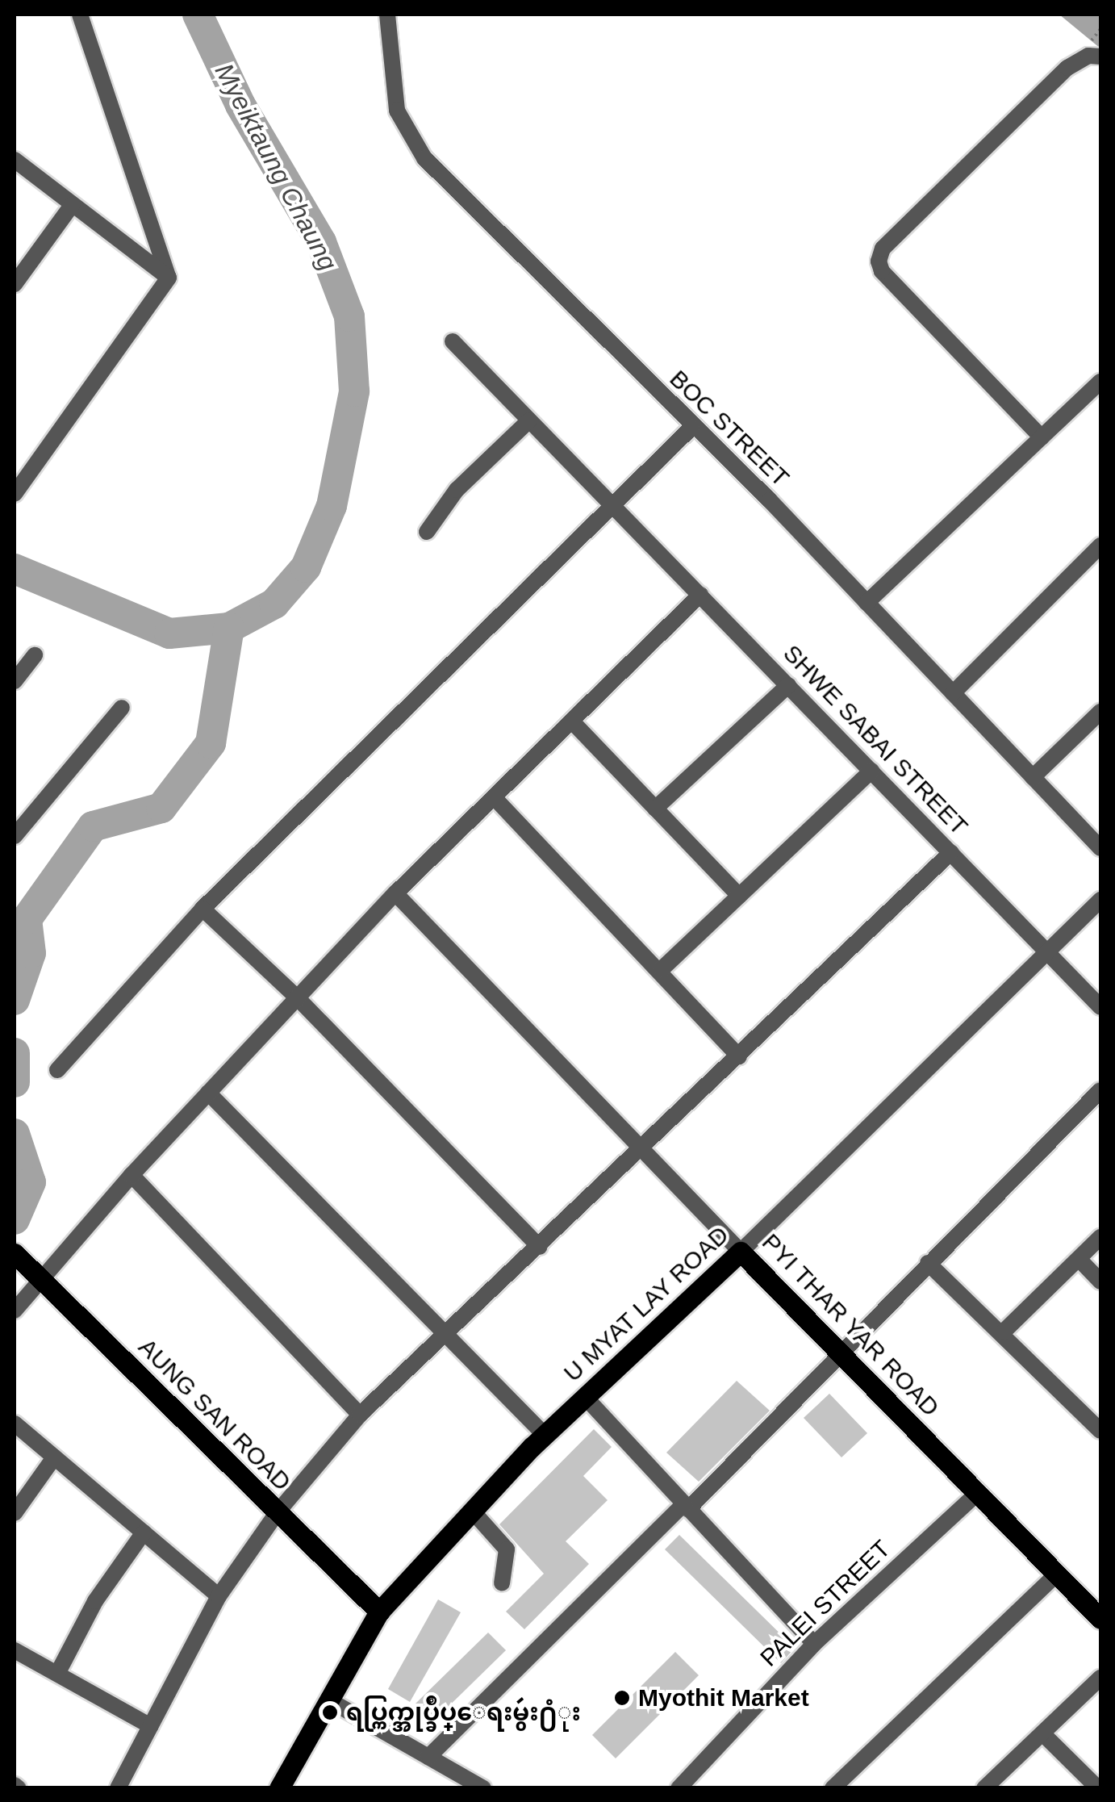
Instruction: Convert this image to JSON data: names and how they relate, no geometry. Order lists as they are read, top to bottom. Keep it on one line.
{"streets":{"main road":["U MYAT LAY ROAD","PYI THAR YAR ROAD","AUNG SAN ROAD"],"street":["BOC STREET","SHWE SABAI STREET","PALEI STREET"]},"crossings":[["SHWE SABAI STREET","U MYAT LAY ROAD"],["U MYAT LAY ROAD","PYI THAR YAR ROAD"],["U MYAT LAY ROAD","AUNG SAN ROAD"],["PYI THAR YAR ROAD","PALEI STREET"]],"water":["Myeiktaung Chaung"],"places":["Myothit Market","ရပ္ကြက္အုပ္ခ်ဳပ္ေရးမွဴး႐ံုး"]}
